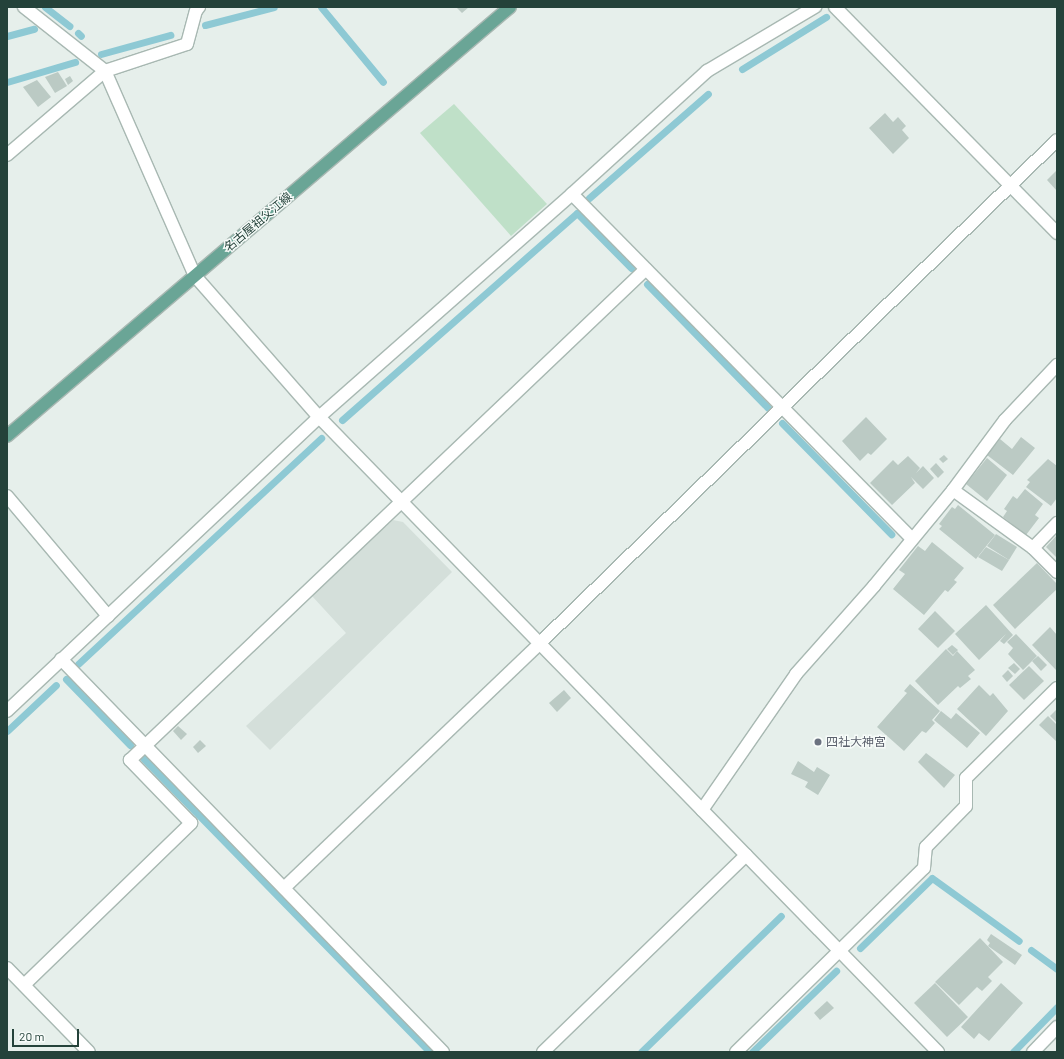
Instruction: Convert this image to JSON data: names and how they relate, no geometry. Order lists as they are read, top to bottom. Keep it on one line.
{"streets":{"main road":["名古屋祖父江線"]},"places":["四社大神宮"],"scale_bar":"20 m"}
